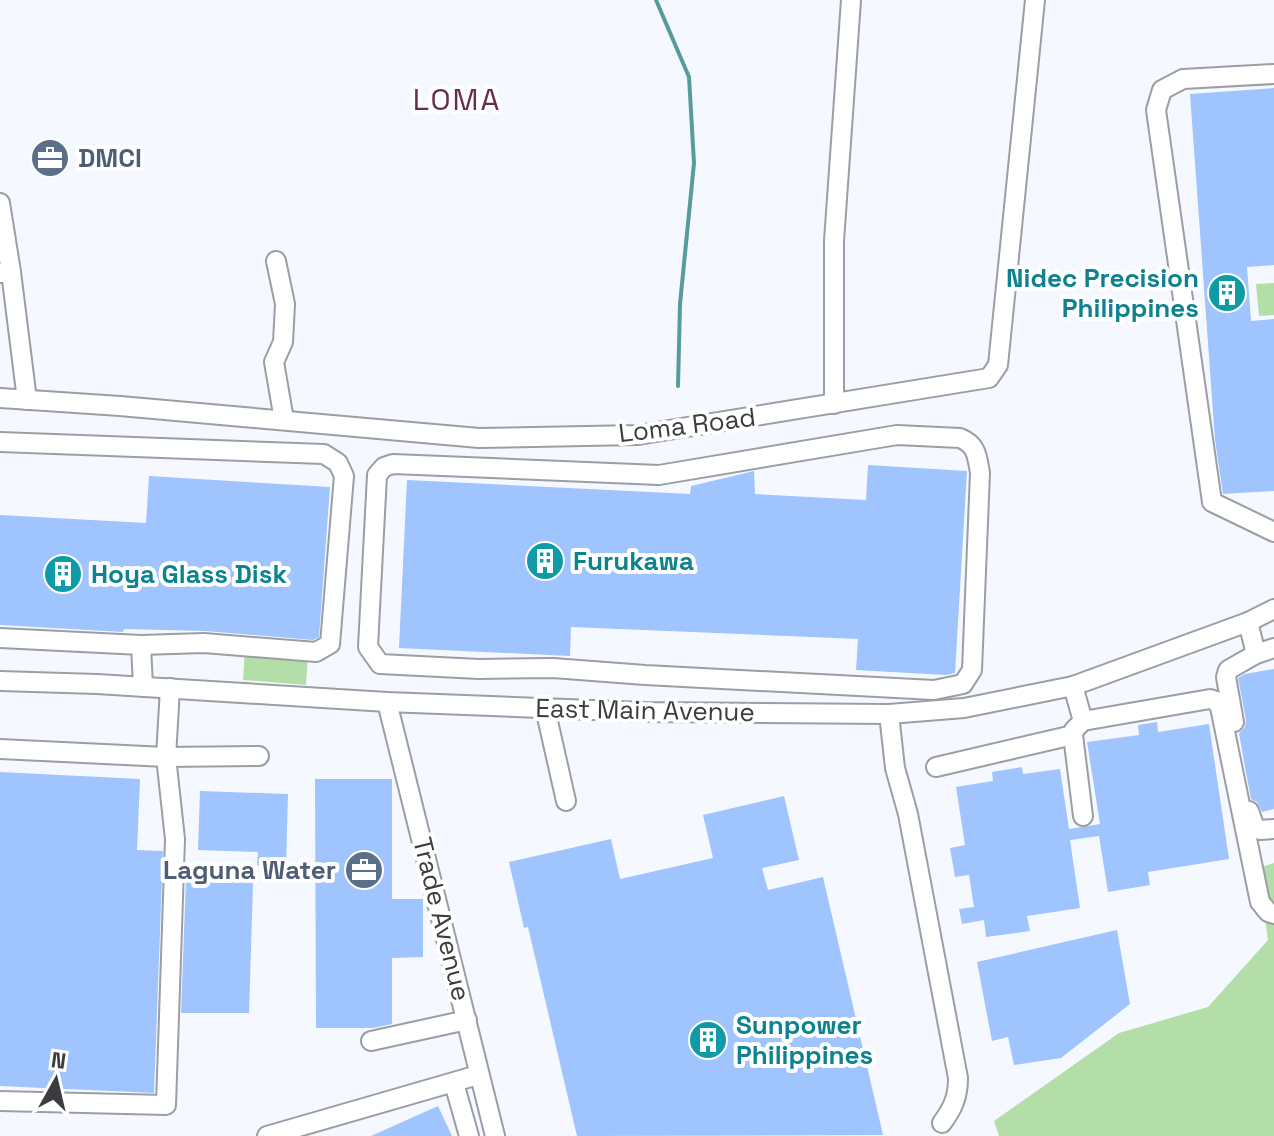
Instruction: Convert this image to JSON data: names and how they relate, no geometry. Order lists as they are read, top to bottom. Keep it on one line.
{"streets":{"street":["Loma Road","East Main Avenue","Trade Avenue"]},"crossings":[["East Main Avenue","Trade Avenue"]],"districts":["LOMA"],"places":{"office":["DMCI","Laguna Water"],"building":["Nidec Precision Philippines","Furukawa","Hoya Glass Disk","Sunpower Philippines"]},"north":"top"}
